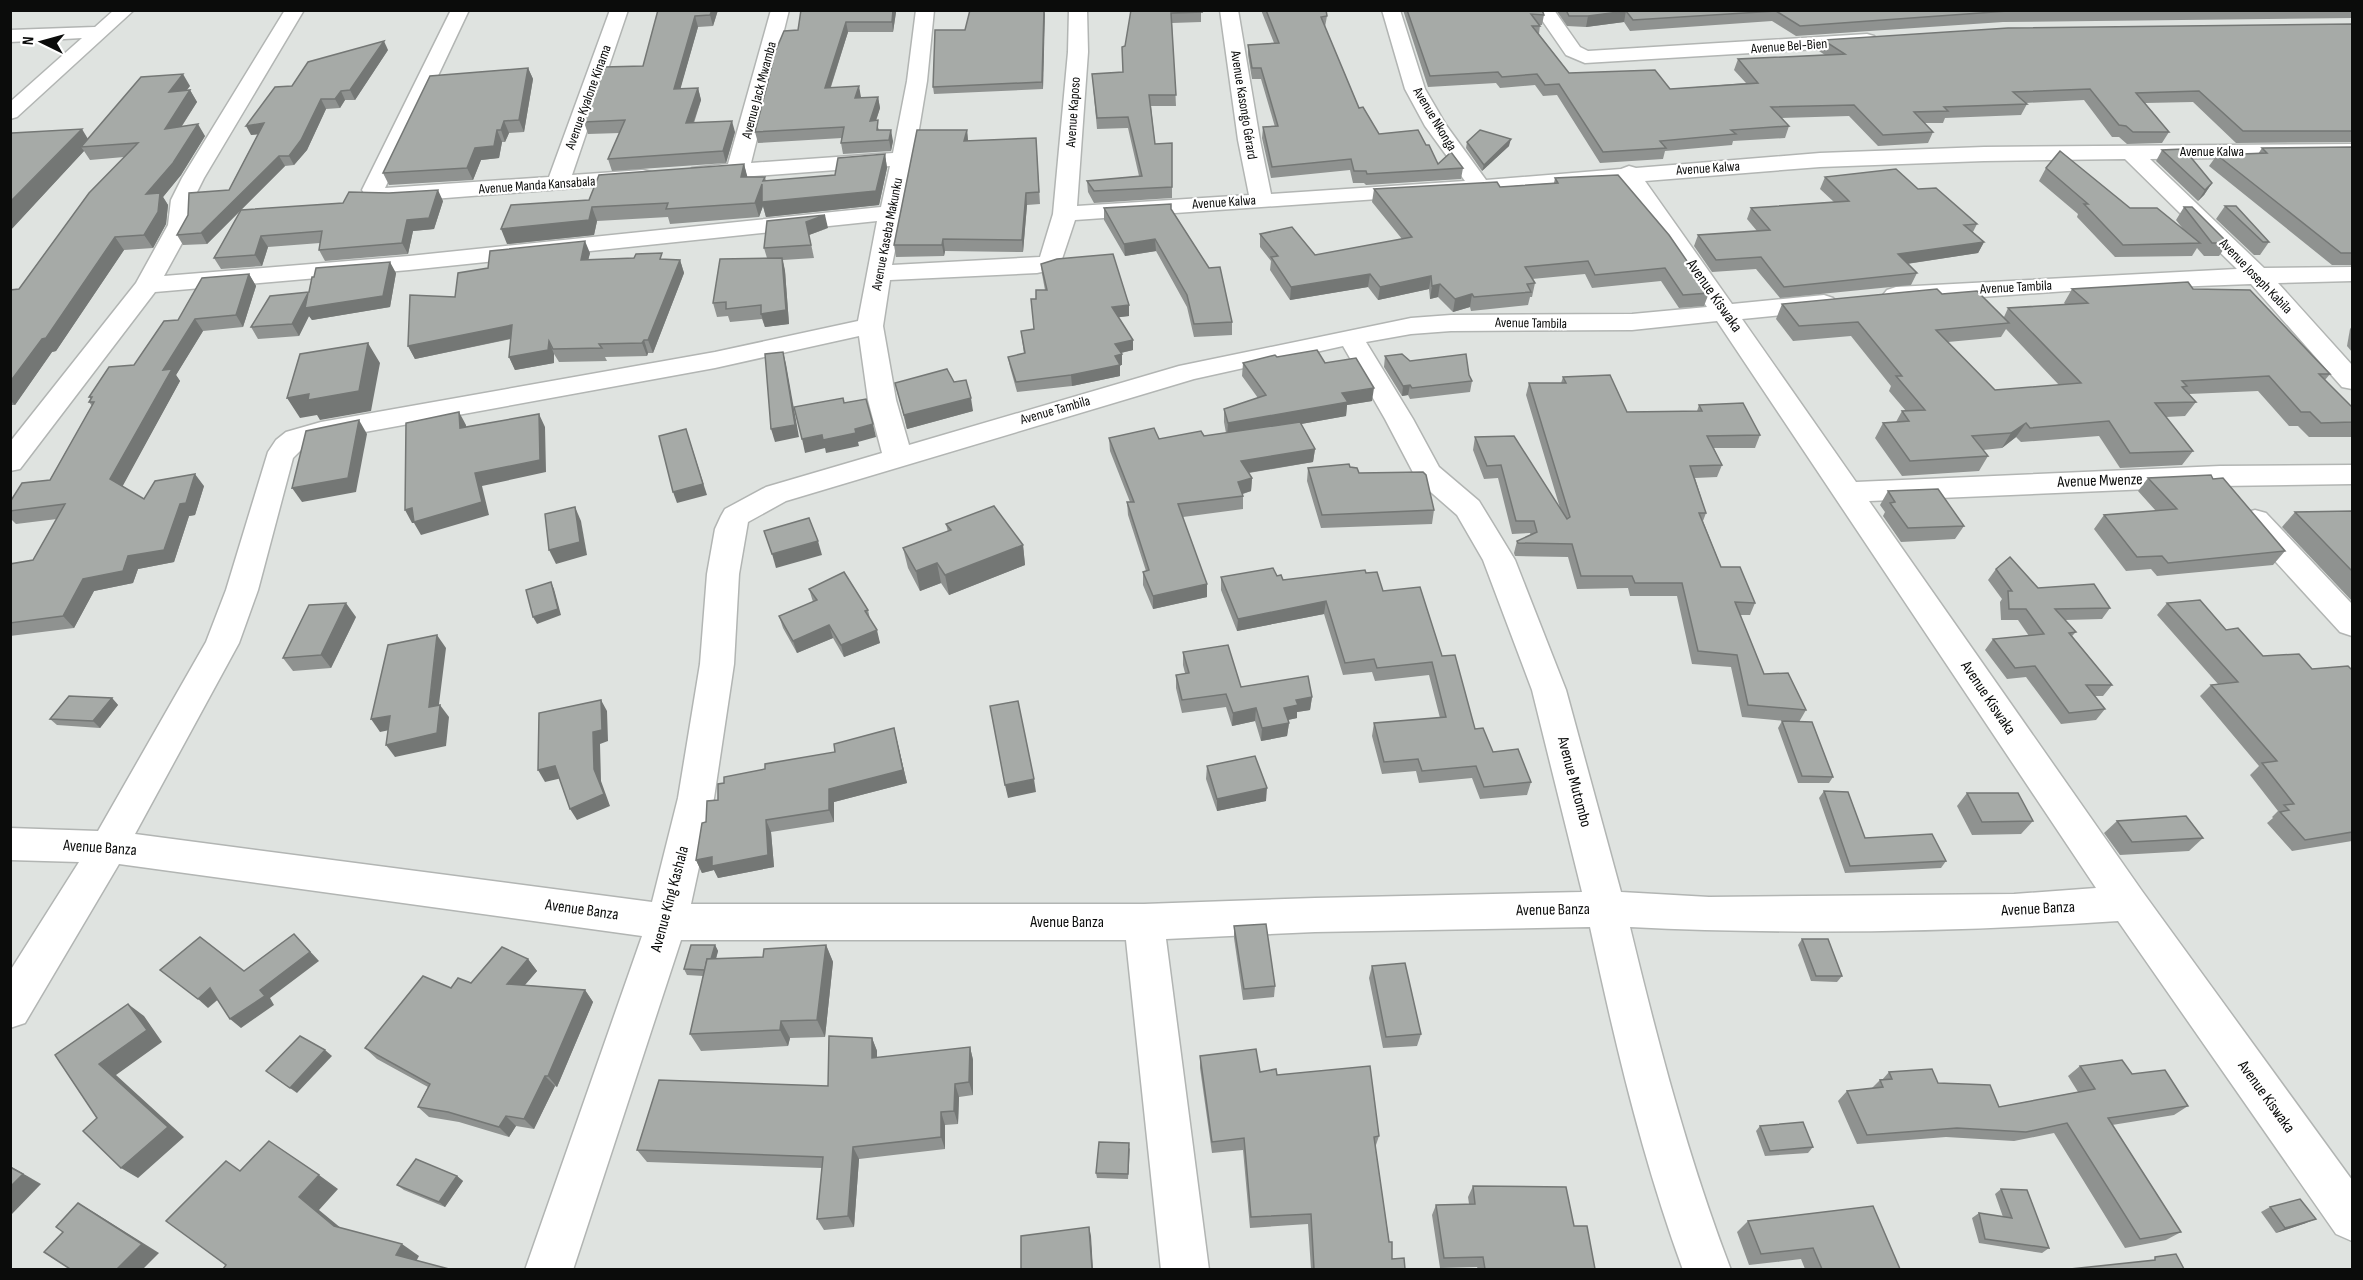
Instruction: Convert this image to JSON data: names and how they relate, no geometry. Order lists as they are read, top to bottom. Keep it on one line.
{"streets":{"street":["Avenue Bel-Bien","Avenue Jack Mwamba","Avenue Kyalone Kinama","Avenue Kasongo Gérard","Avenue Kaposo","Avenue Nkonga","Avenue Kalwa","Avenue Manda Kansabala","Avenue Kaseba Makunku","Avenue Joseph Kabila","Avenue Tambila","Avenue Kiswaka","Avenue Mwenze","Avenue Mutombo","Avenue Banza","Avenue King Kashala"]},"crossings":[["Avenue Kyalone Kinama","Avenue Manda Kansabala"],["Avenue Kasongo Gérard","Avenue Kalwa"],["Avenue Kaposo","Avenue Kalwa"],["Avenue Kaposo","Avenue Kaseba Makunku"],["Avenue Nkonga","Avenue Kalwa"],["Avenue Kalwa","Avenue Joseph Kabila"],["Avenue Kalwa","Avenue Kiswaka"],["Avenue Kaseba Makunku","Avenue Tambila"],["Avenue Joseph Kabila","Avenue Tambila"],["Avenue Tambila","Avenue Kiswaka"],["Avenue Tambila","Avenue Mutombo"],["Avenue Tambila","Avenue King Kashala"],["Avenue Kiswaka","Avenue Mwenze"],["Avenue Kiswaka","Avenue Banza"],["Avenue Mutombo","Avenue Banza"],["Avenue Banza","Avenue King Kashala"]],"north":"left"}
